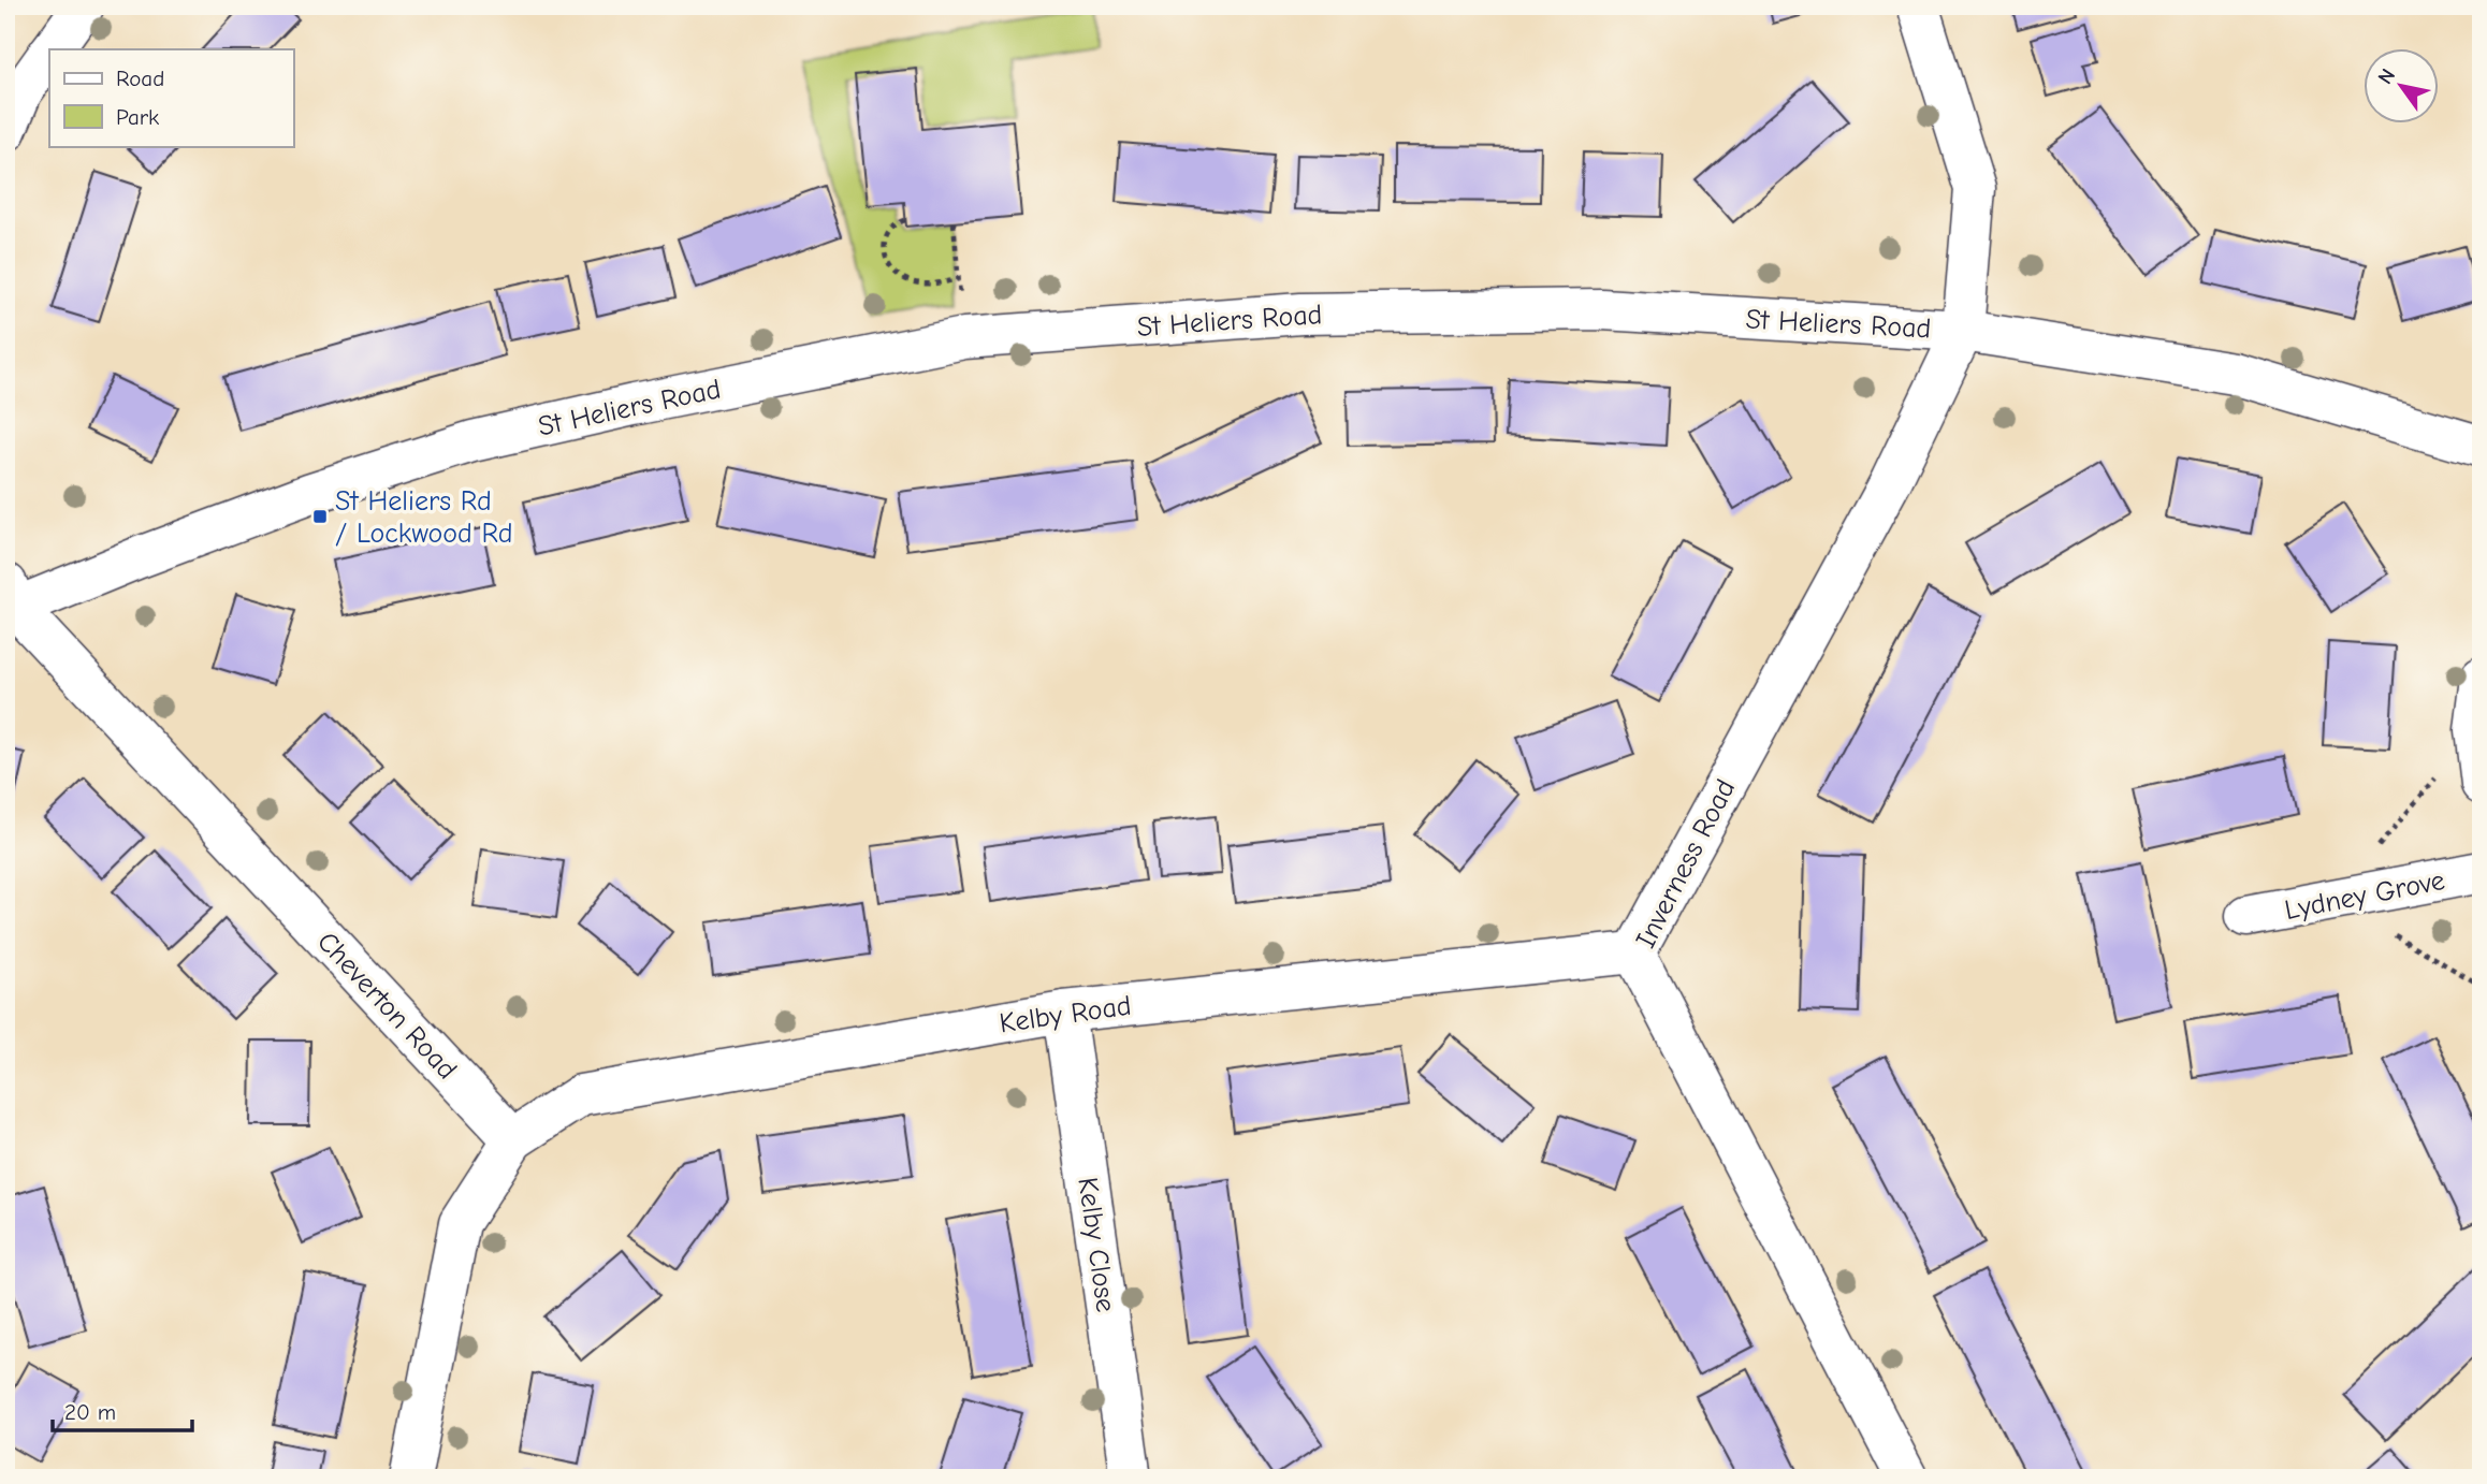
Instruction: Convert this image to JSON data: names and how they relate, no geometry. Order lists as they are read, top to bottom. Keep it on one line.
{"streets":{"street":["St Heliers Road","Inverness Road","Lydney Grove","Cheverton Road","Kelby Road","Kelby Close"]},"crossings":[["St Heliers Road","Inverness Road"],["St Heliers Road","Cheverton Road"],["Inverness Road","Kelby Road"],["Cheverton Road","Kelby Road"],["Kelby Road","Kelby Close"]],"places":{"transit":["St Heliers Rd / Lockwood Rd"]},"legend":["Road","Park"],"scale_bar":"20 m","north":"top left"}
